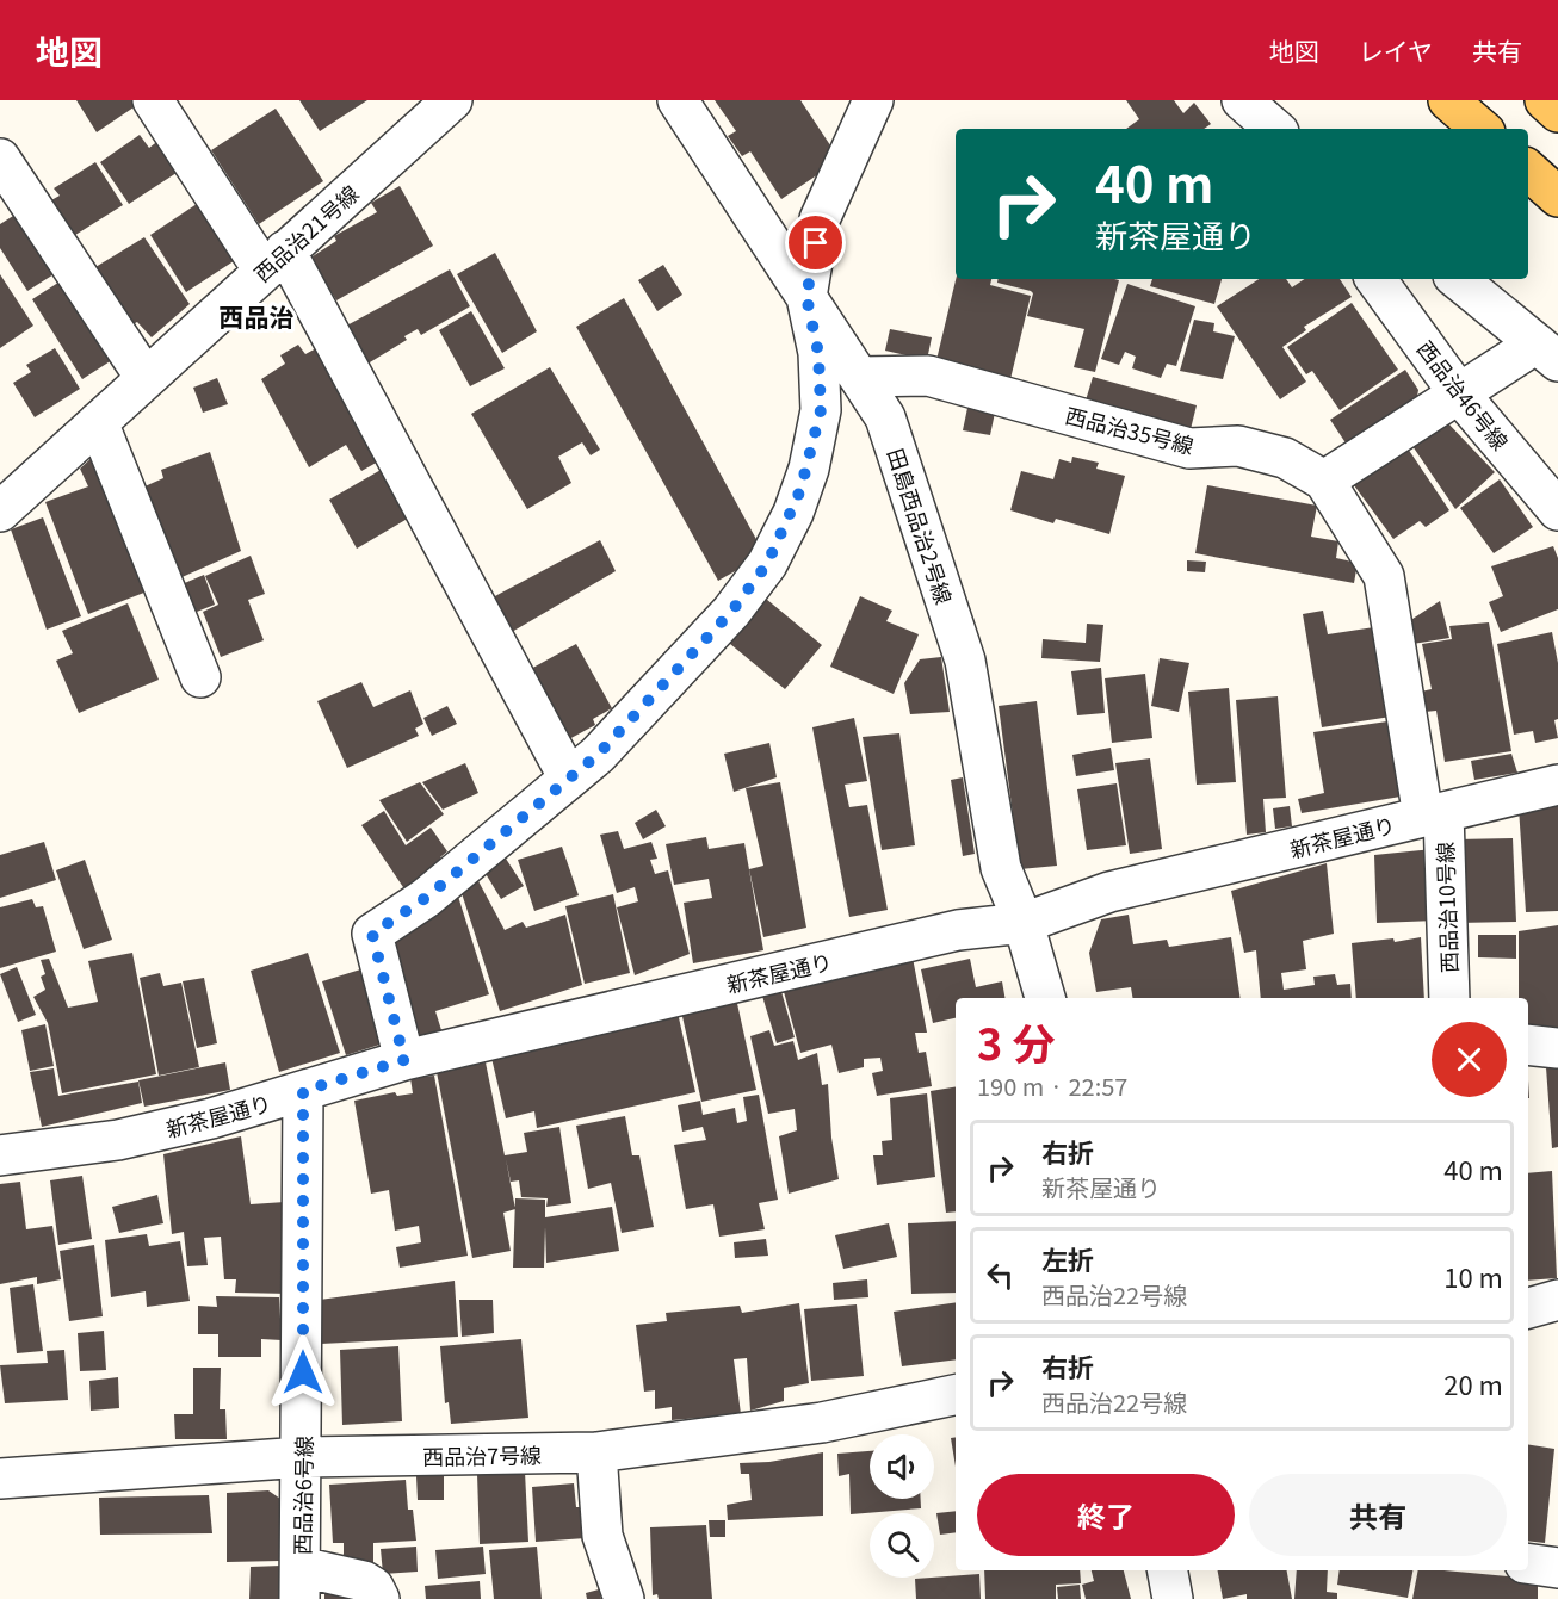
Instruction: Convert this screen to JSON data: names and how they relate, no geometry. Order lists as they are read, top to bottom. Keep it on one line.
{"streets":{"street":["西品治21号線","西品治46号線","西品治35号線","田島西品治2号線","新茶屋通り","西品治10号線","西品治7号線","西品治6号線"]},"crossings":[["西品治35号線","田島西品治2号線"],["西品治35号線","西品治10号線"],["田島西品治2号線","新茶屋通り"],["新茶屋通り","西品治10号線"],["新茶屋通り","西品治6号線"],["西品治7号線","西品治6号線"]],"districts":["西品治"],"page":{"header":"地図","nav":["地図","レイヤ","共有"],"turn":["40 m","新茶屋通り"],"heading":["3 分","190 m · 22:57"],"list":[{"name":"右折","note":"新茶屋通り","value":"40 m"},{"name":"左折","note":"西品治22号線","value":"10 m"},{"name":"右折","note":"西品治22号線","value":"20 m"}],"buttons":["終了","共有"]}}
